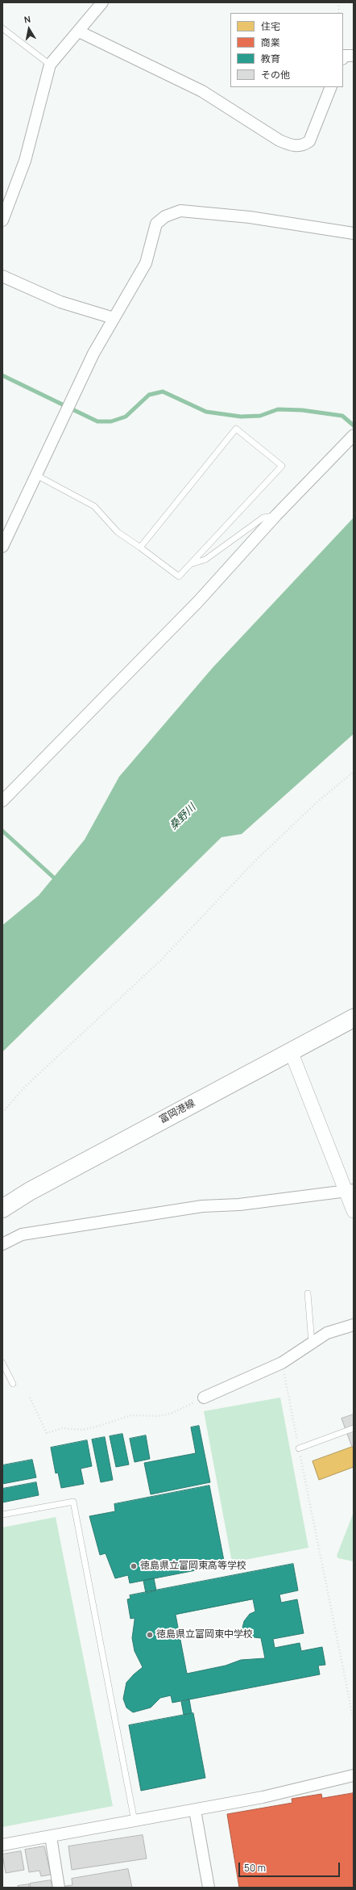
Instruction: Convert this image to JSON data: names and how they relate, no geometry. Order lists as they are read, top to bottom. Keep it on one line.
{"streets":{"main road":["富岡港線"]},"water":["桑野川"],"places":["徳島県立富岡東高等学校","徳島県立富岡東中学校"],"legend":["住宅","商業","教育","その他"],"scale_bar":"50 m","north":"top"}
